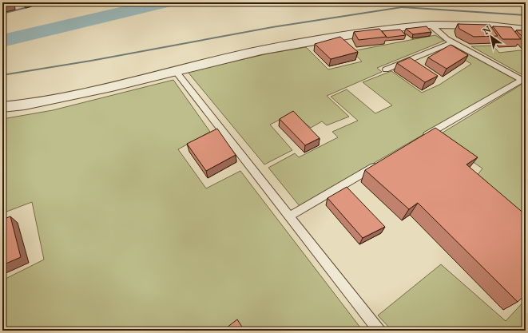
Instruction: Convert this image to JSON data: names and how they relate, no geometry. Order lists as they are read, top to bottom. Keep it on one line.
{"north":"top left"}
